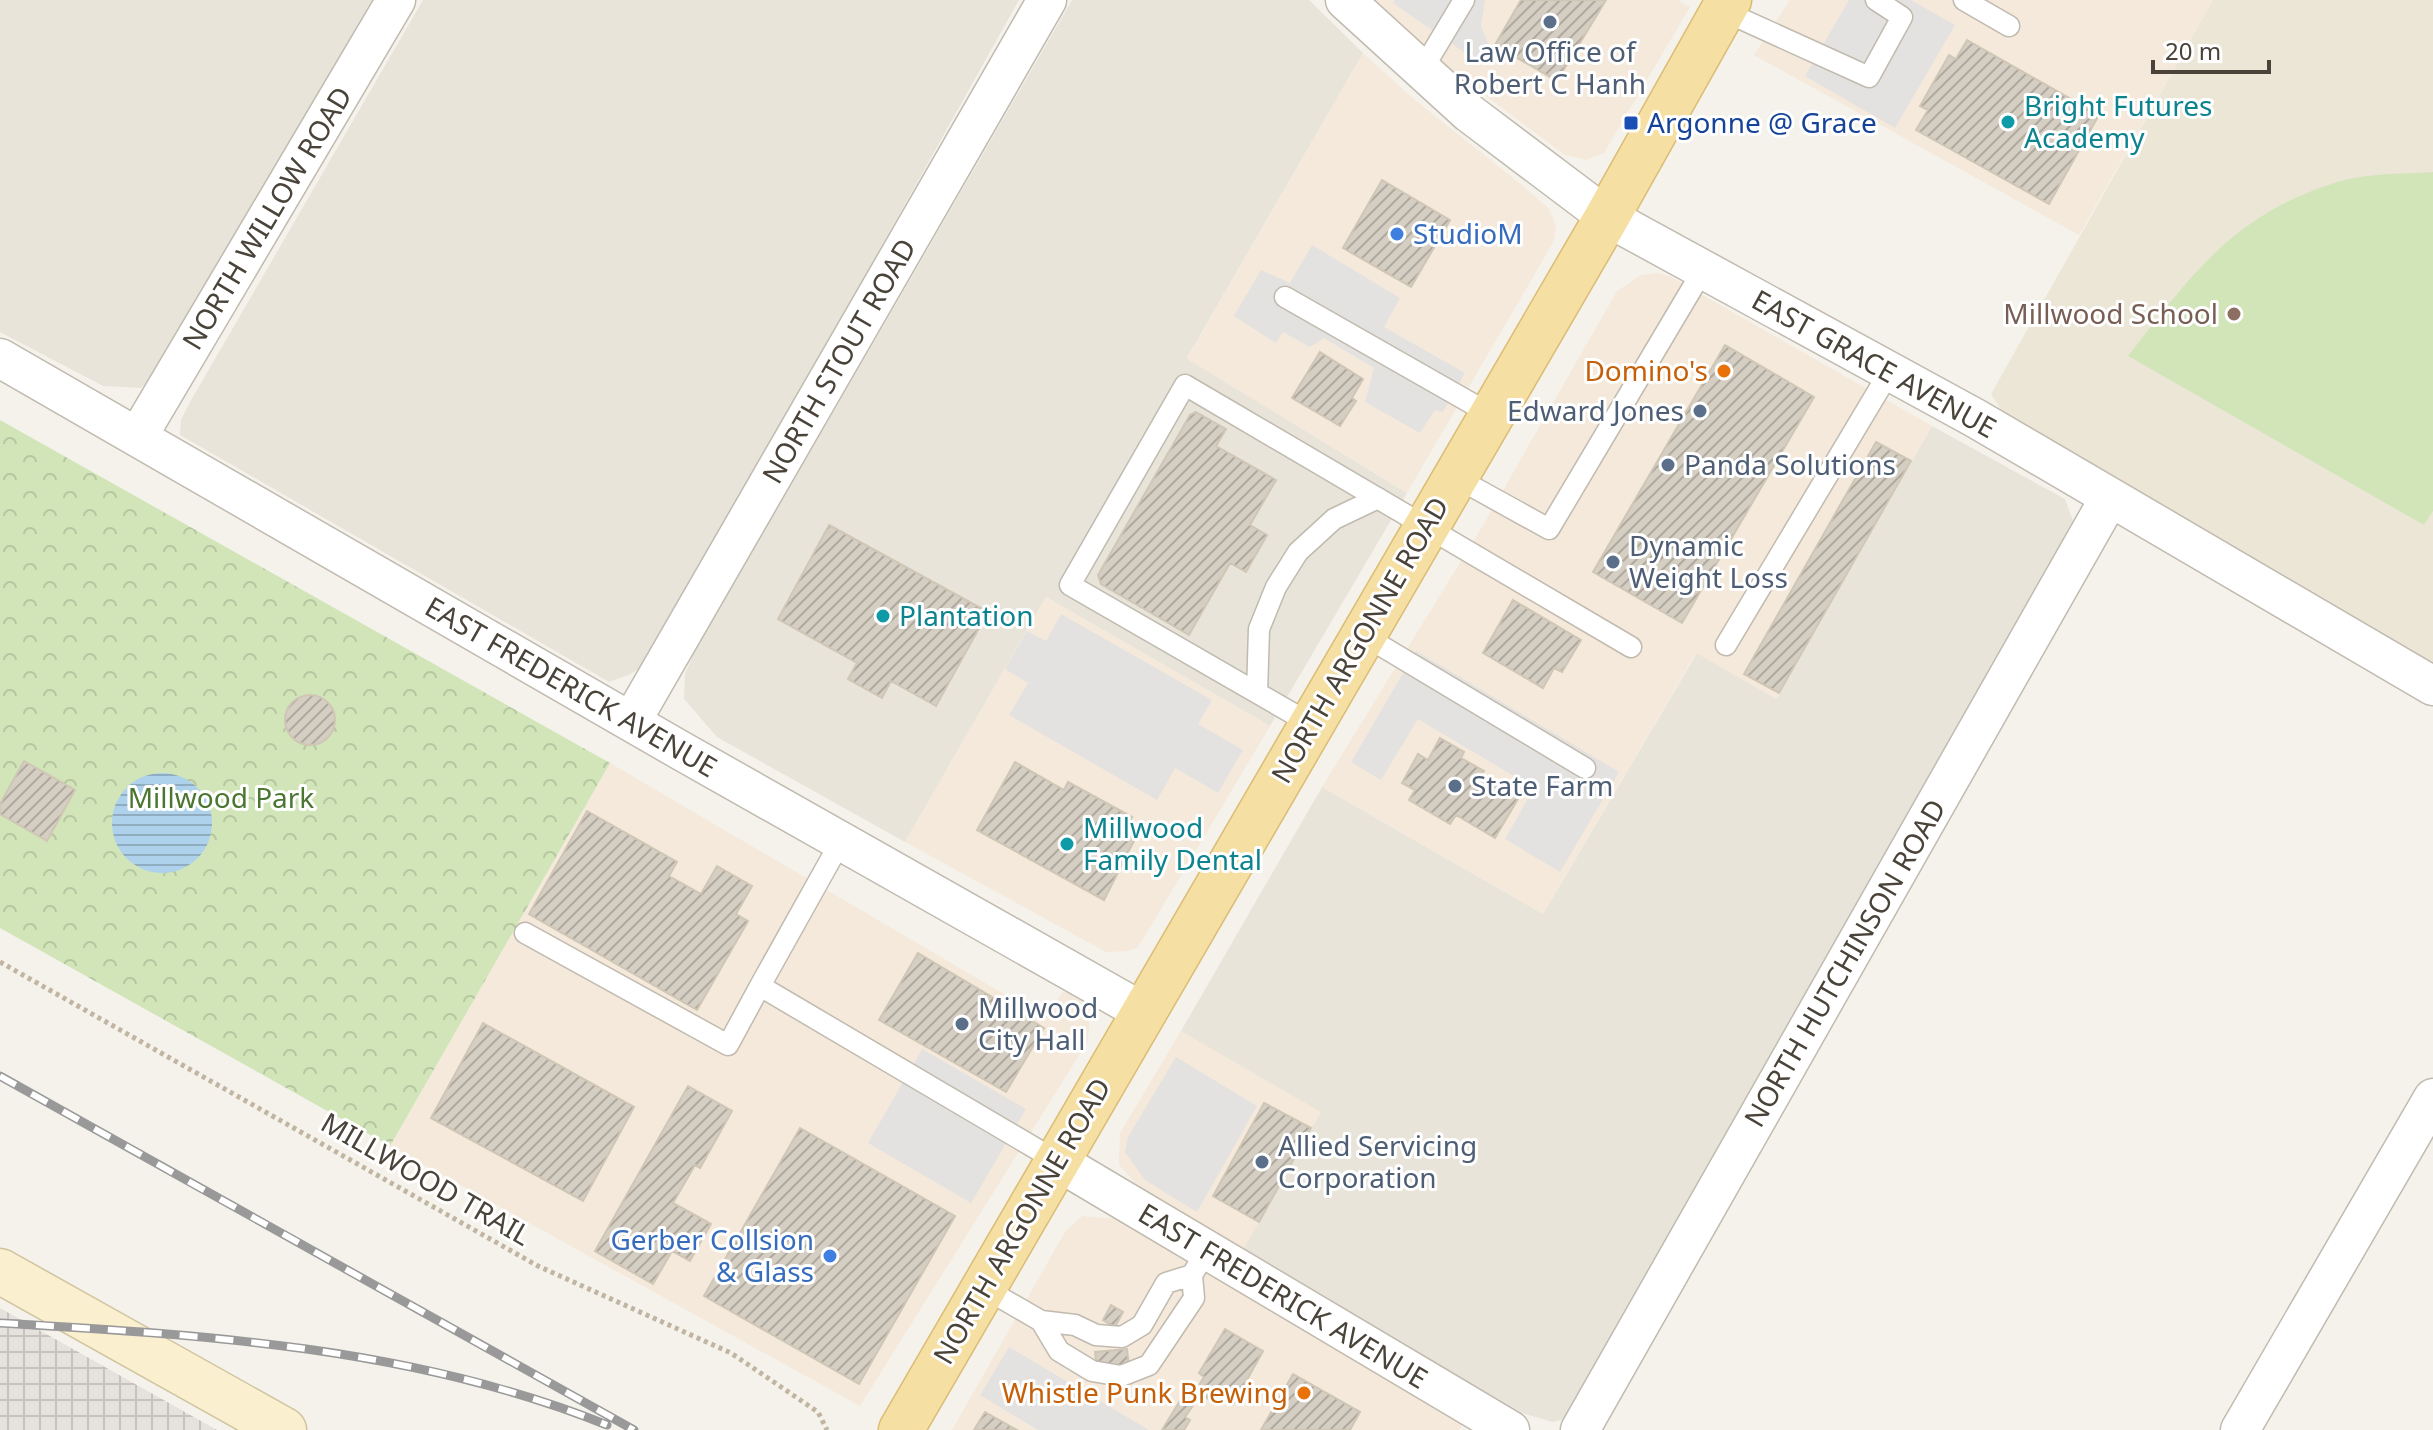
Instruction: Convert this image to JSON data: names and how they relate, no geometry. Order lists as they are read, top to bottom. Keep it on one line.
{"streets":{"main road":["NORTH ARGONNE ROAD"],"street":["NORTH WILLOW ROAD","NORTH STOUT ROAD","EAST GRACE AVENUE","EAST FREDERICK AVENUE","NORTH HUTCHINSON ROAD"],"path":["MILLWOOD TRAIL"]},"crossings":[["NORTH WILLOW ROAD","EAST FREDERICK AVENUE"],["NORTH STOUT ROAD","EAST FREDERICK AVENUE"],["EAST GRACE AVENUE","NORTH ARGONNE ROAD"],["EAST GRACE AVENUE","NORTH HUTCHINSON ROAD"],["NORTH ARGONNE ROAD","EAST FREDERICK AVENUE"]],"parks":["Millwood Park"],"places":{"other":["Law Office of Robert C Hanh","Bright Futures Academy","StudioM","Millwood School","Domino's","Edward Jones","Panda Solutions","Dynamic Weight Loss","Plantation","State Farm","Millwood Family Dental","Millwood City Hall","Allied Servicing Corporation","Gerber Collsion & Glass","Whistle Punk Brewing"],"transit":["Argonne @ Grace"]},"scale_bar":"20 m"}
